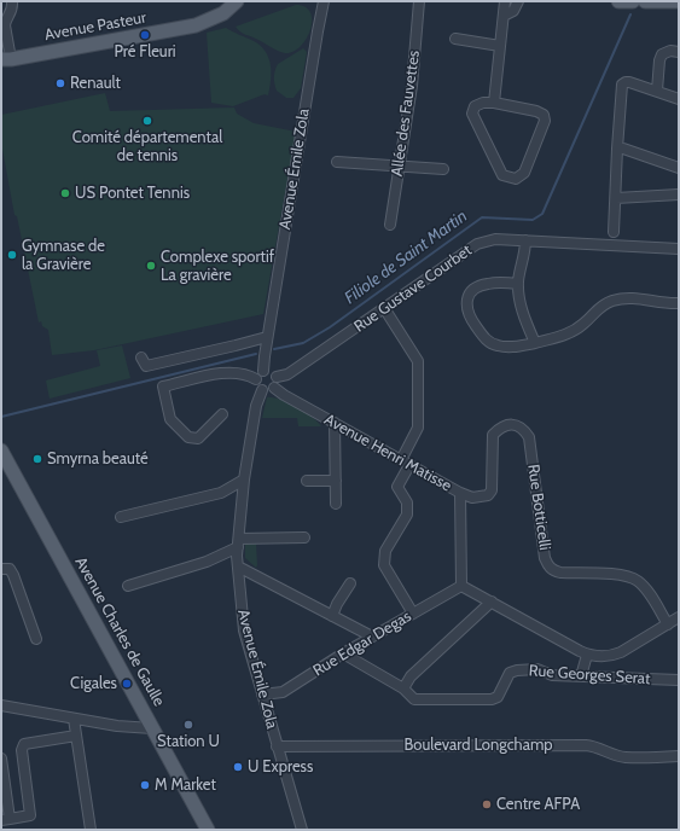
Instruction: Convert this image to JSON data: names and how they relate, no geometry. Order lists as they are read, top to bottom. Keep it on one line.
{"streets":{"main road":["Avenue Pasteur","Avenue Charles de Gaulle"],"street":["Allée des Fauvettes","Avenue Émile Zola","Rue Gustave Courbet","Avenue Henri Matisse","Rue Botticelli","Rue Edgar Degas","Rue Georges Serat","Boulevard Longchamp"]},"crossings":[["Avenue Émile Zola","Rue Gustave Courbet"],["Avenue Émile Zola","Avenue Henri Matisse"],["Avenue Émile Zola","Rue Edgar Degas"],["Avenue Émile Zola","Boulevard Longchamp"],["Rue Gustave Courbet","Avenue Henri Matisse"],["Avenue Henri Matisse","Rue Botticelli"],["Avenue Henri Matisse","Rue Edgar Degas"]],"water":["Filiole de Saint Martin"],"places":["Pré Fleuri","Renault","Comité départemental de tennis","US Pontet Tennis","Gymnase de la Gravière","Complexe sportif La gravière","Smyrna beauté","Cigales","Station U","U Express","M Market","Centre AFPA"]}
